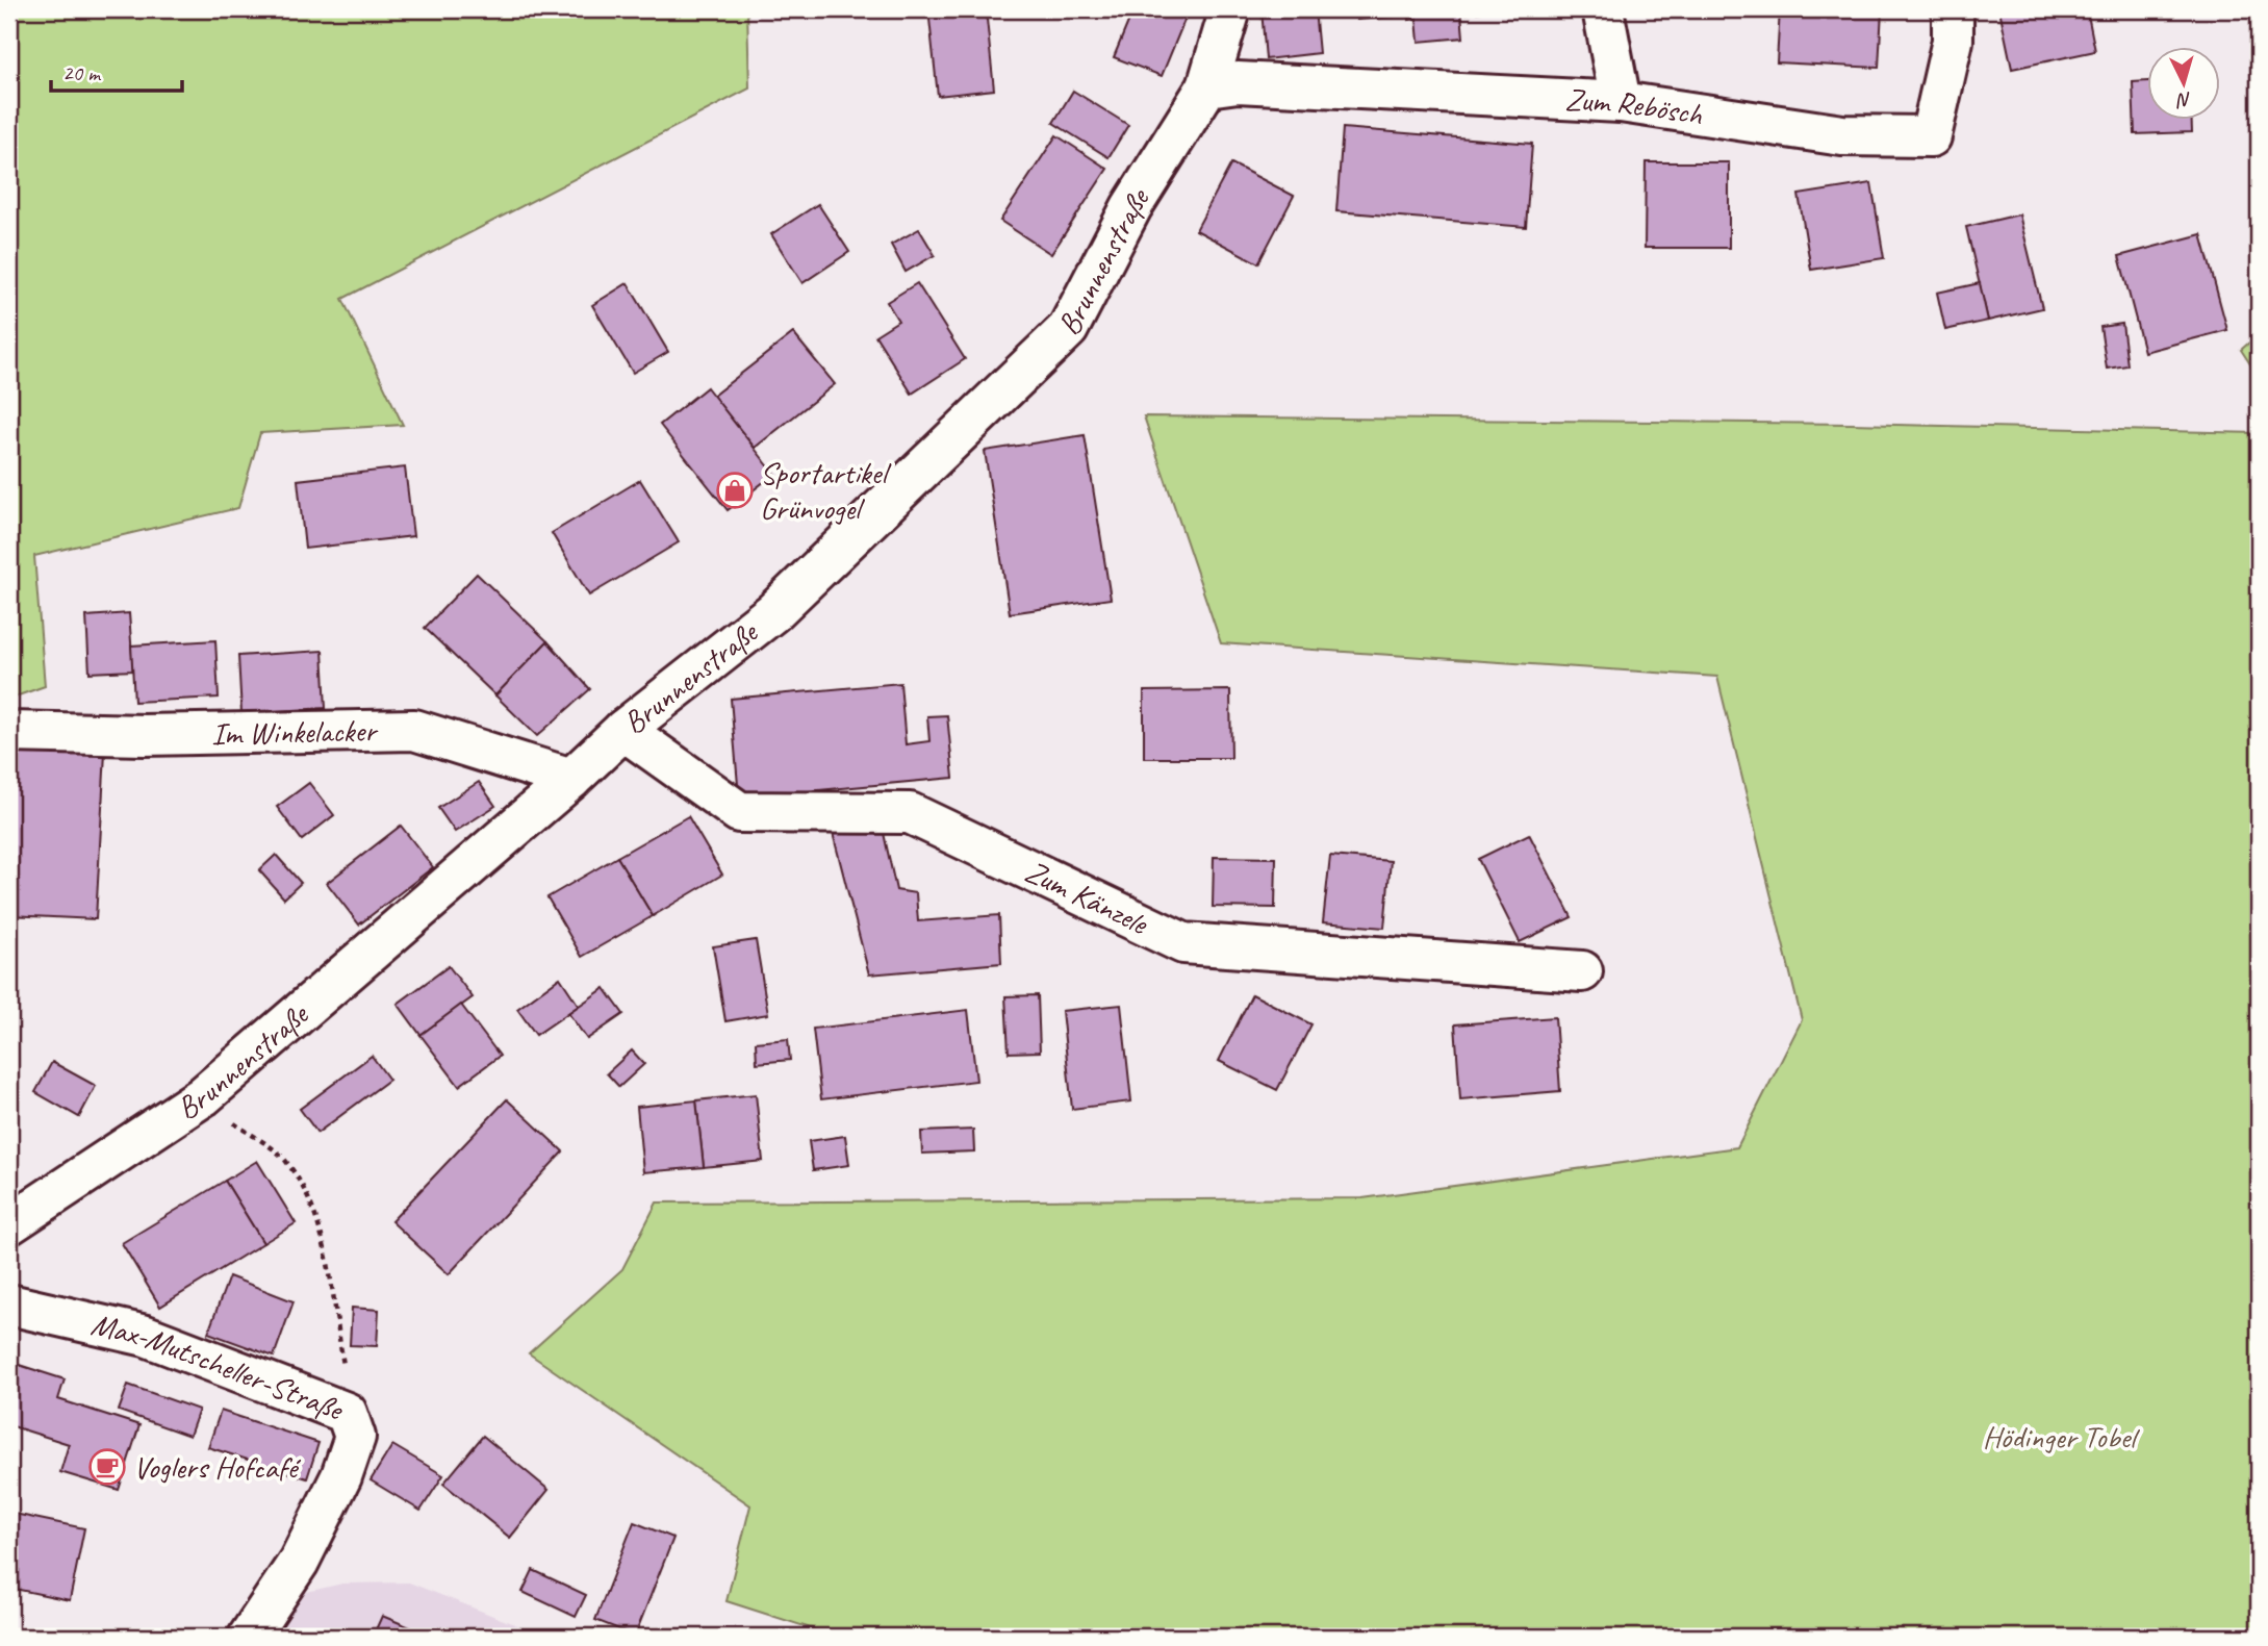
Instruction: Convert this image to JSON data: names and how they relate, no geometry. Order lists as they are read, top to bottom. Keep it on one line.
{"streets":{"street":["Zum Rebösch","Brunnenstraße","Im Winkelacker","Zum Känzele","Max-Mutscheller-Straße"]},"crossings":[["Zum Rebösch","Brunnenstraße"],["Brunnenstraße","Im Winkelacker"],["Brunnenstraße","Zum Känzele"]],"parks":["Hödinger Tobel"],"places":{"shop":["Sportartikel Grünvogel"],"cafe":["Voglers Hofcafé"]},"scale_bar":"20 m","north":"bottom"}
